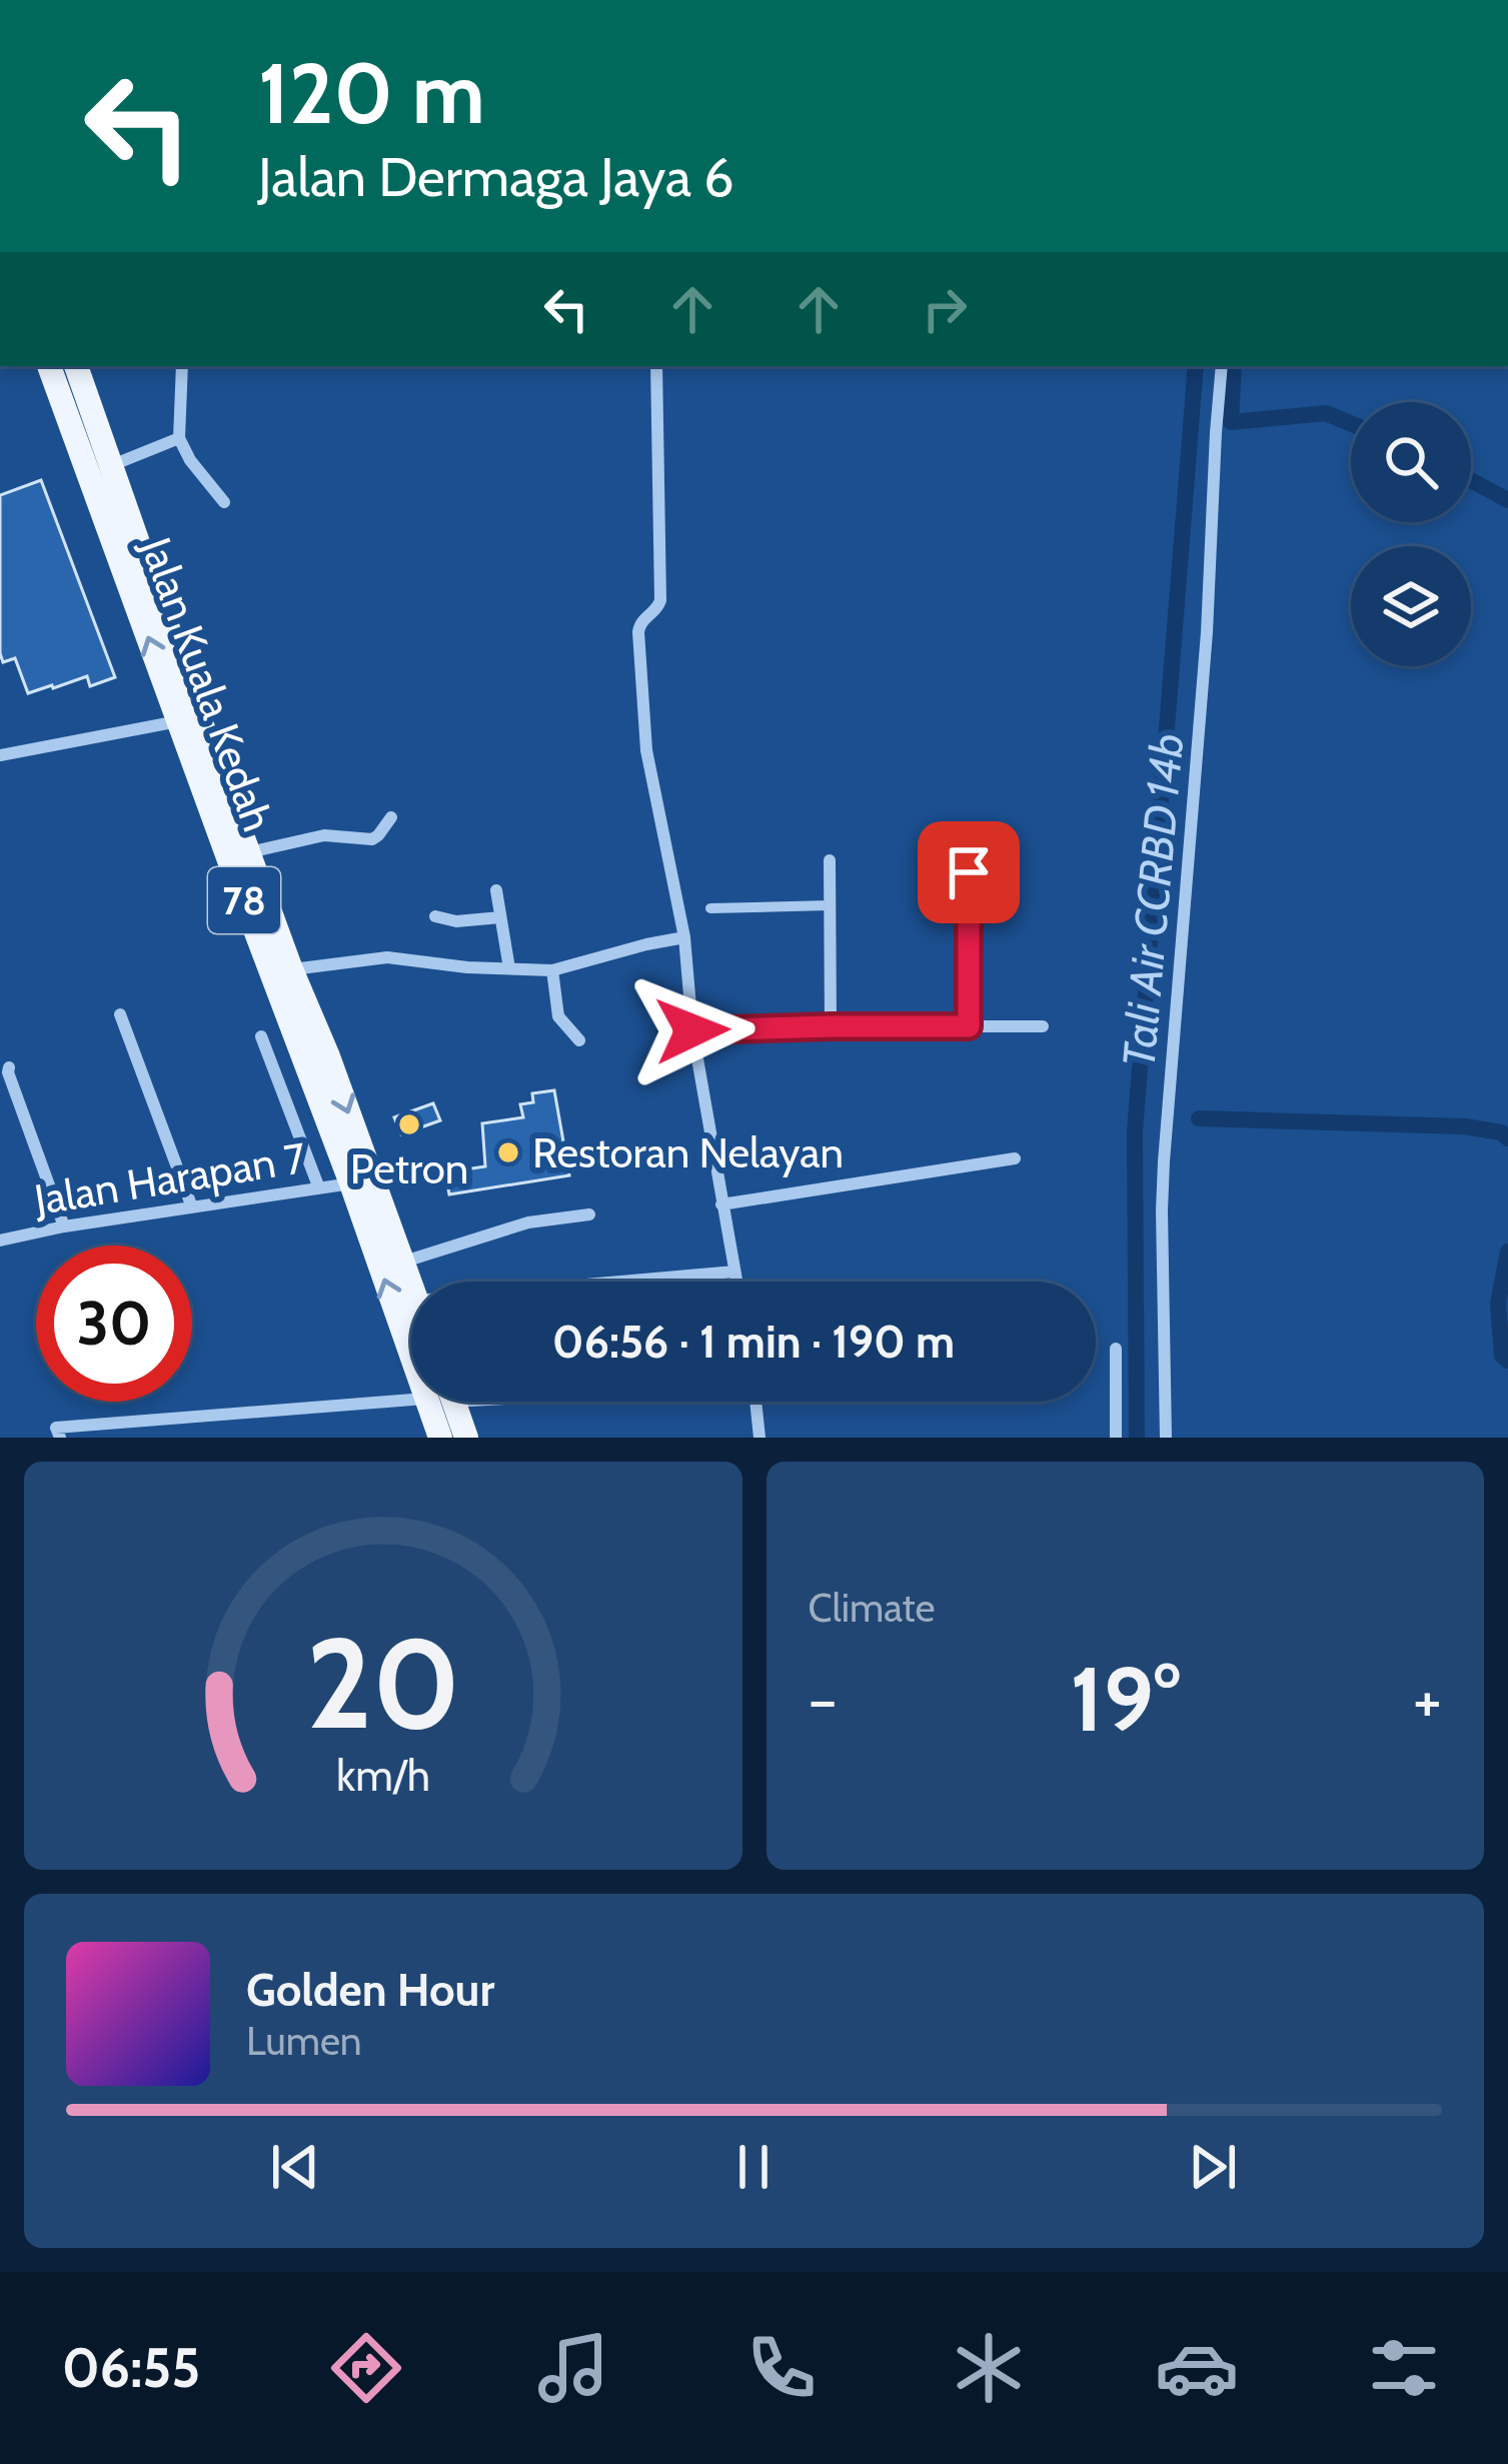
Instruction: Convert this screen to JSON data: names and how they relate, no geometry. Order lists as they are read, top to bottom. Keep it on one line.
{"streets":{"main road":["Jalan Kuala Kedah","78"],"street":["Jalan Harapan 7"]},"crossings":[["Jalan Kuala Kedah","Jalan Harapan 7"]],"water":["Tali Air CCRBD 14b"],"places":["Petron","Restoran Nelayan"],"page":{"turn":["120 m","Jalan Dermaga Jaya 6"],"limit":"30","trip":"06:56 · 1 min · 190 m","tile":"Climate","heat":["−","19°","+"],"song":["Golden Hour","Lumen"],"tabs":"06:55","gauge":["20","km/h"]}}
